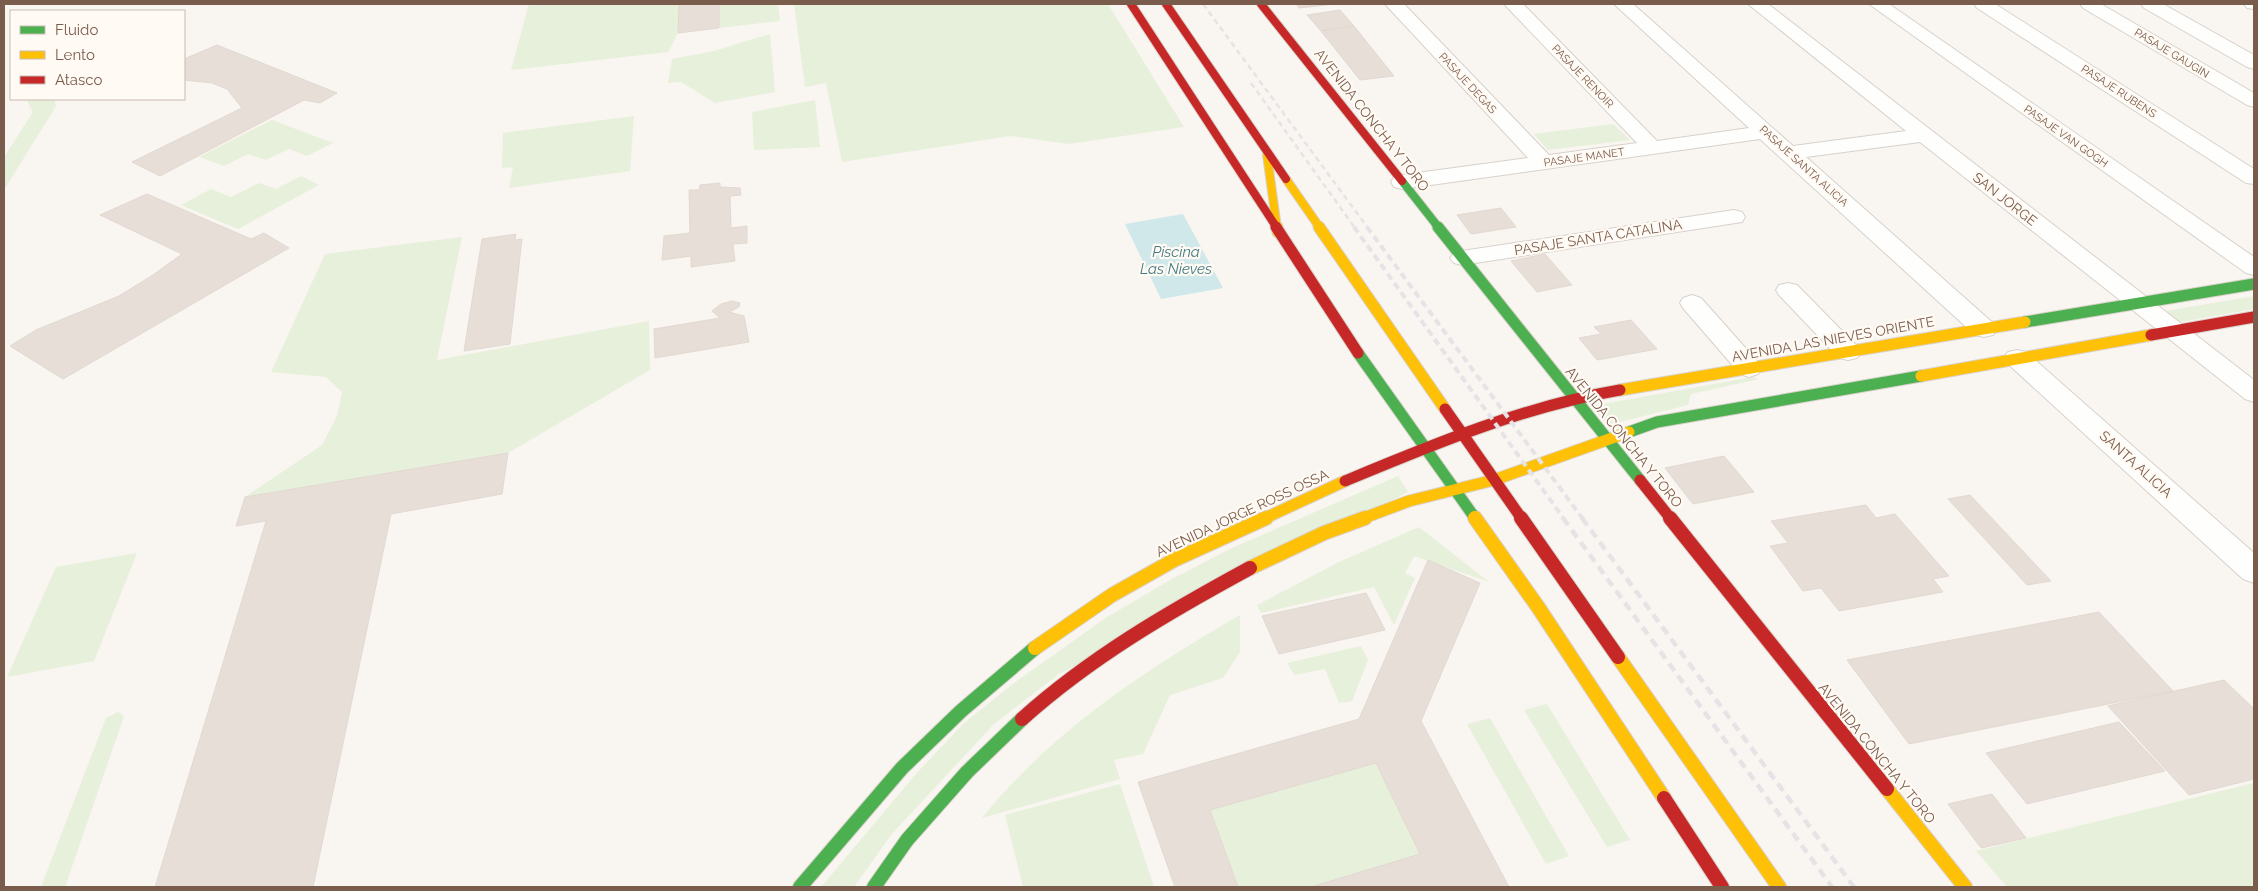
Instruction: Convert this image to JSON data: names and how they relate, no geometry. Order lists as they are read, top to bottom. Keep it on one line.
{"streets":{"street":["PASAJE GAUGIN","PASAJE RENOIR","PASAJE DEGAS","PASAJE RUBENS","AVENIDA CONCHA Y TORO","PASAJE VAN GOGH","PASAJE MANET","PASAJE SANTA ALICIA","SAN JORGE","PASAJE SANTA CATALINA","AVENIDA LAS NIEVES ORIENTE","SANTA ALICIA","AVENIDA JORGE ROSS OSSA"]},"crossings":[["PASAJE RENOIR","PASAJE MANET"],["PASAJE DEGAS","PASAJE MANET"],["AVENIDA CONCHA Y TORO","PASAJE MANET"],["AVENIDA CONCHA Y TORO","PASAJE SANTA CATALINA"],["AVENIDA CONCHA Y TORO","AVENIDA LAS NIEVES ORIENTE"],["PASAJE MANET","PASAJE SANTA ALICIA"],["PASAJE SANTA ALICIA","AVENIDA LAS NIEVES ORIENTE"],["SAN JORGE","AVENIDA LAS NIEVES ORIENTE"],["AVENIDA LAS NIEVES ORIENTE","AVENIDA JORGE ROSS OSSA"]],"water":["Piscina Las Nieves"],"legend":["Fluido","Lento","Atasco"]}
